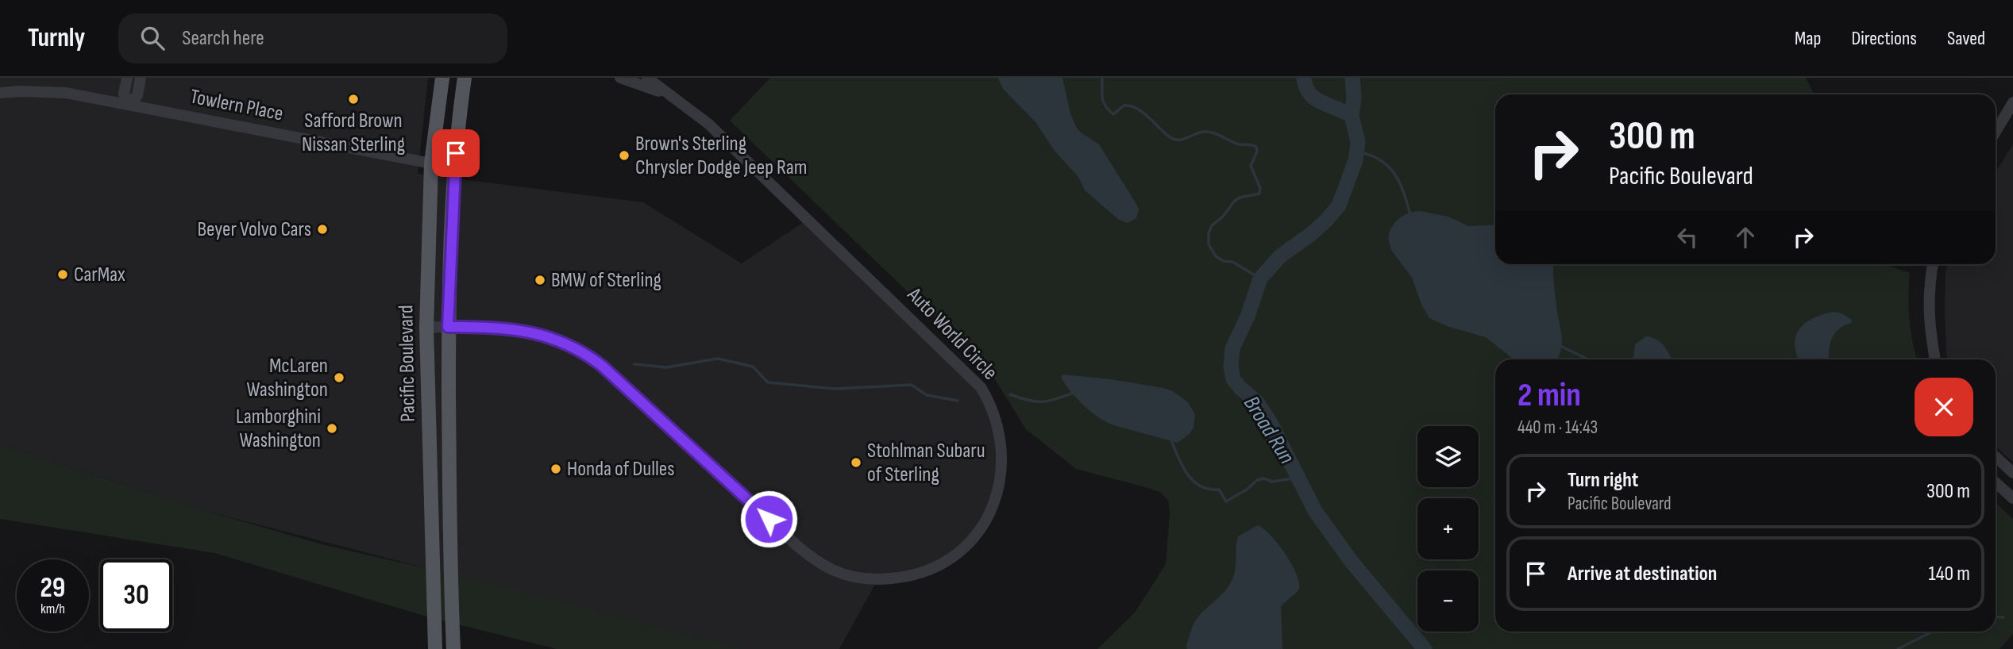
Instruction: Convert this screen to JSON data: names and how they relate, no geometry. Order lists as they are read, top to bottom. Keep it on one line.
{"streets":{"main road":["Pacific Boulevard"],"street":["Towlern Place","Auto World Circle"]},"crossings":[["Towlern Place","Pacific Boulevard"],["Auto World Circle","Pacific Boulevard"]],"water":["Broad Run"],"places":["Safford Brown Nissan Sterling","Brown's Sterling Chrysler Dodge Jeep Ram","Beyer Volvo Cars","CarMax","BMW of Sterling","McLaren Washington","Lamborghini Washington","Stohlman Subaru of Sterling","Honda of Dulles"],"page":{"header":"Turnly","search":"Search here","nav":["Map","Directions","Saved"],"turn":["300 m","Pacific Boulevard"],"heading":["2 min","440 m · 14:43"],"map_buttons":["+","−"],"list":[{"name":"Turn right","note":"Pacific Boulevard","value":"300 m"},{"name":"Arrive at destination","value":"140 m"}],"speed":"29 km/h","limit":"30"}}
